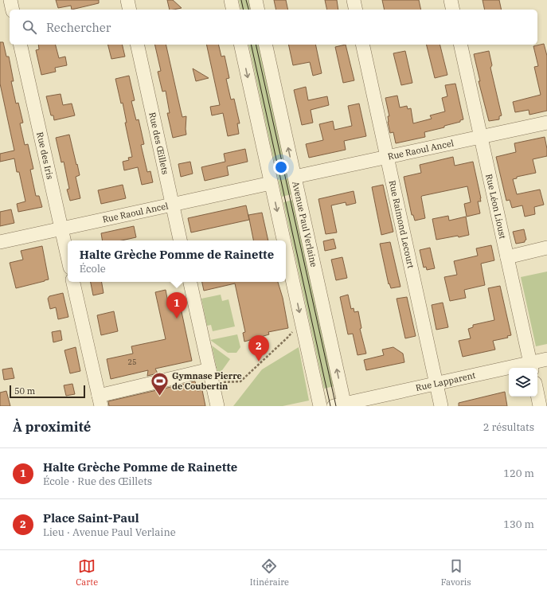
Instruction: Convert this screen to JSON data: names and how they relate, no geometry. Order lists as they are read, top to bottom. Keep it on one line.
{"streets":{"street":["Rue des Œillets","Rue Raoul Ancel","Rue des Iris","Rue Léon Lioust","Avenue Paul Verlaine","Rue Raimond Lecourt","Rue Lapparent"]},"crossings":[["Rue des Œillets","Rue Raoul Ancel"],["Rue Raoul Ancel","Rue des Iris"],["Rue Raoul Ancel","Rue Léon Lioust"],["Rue Raoul Ancel","Avenue Paul Verlaine"],["Rue Raoul Ancel","Rue Raimond Lecourt"],["Rue Léon Lioust","Rue Lapparent"],["Avenue Paul Verlaine","Rue Lapparent"],["Rue Raimond Lecourt","Rue Lapparent"]],"places":{"sports":["Gymnase Pierre de Coubertin"]},"house_numbers":["25"],"scale_bar":"50 m","page":{"search":"Rechercher","popup":["Halte Grèche Pomme de Rainette","École"],"pins":["1","2"],"scale":"50 m","heading":["À proximité","2 résultats"],"list":[{"mark":"1","name":"Halte Grèche Pomme de Rainette","note":"École · Rue des Œillets","value":"120 m"},{"mark":"2","name":"Place Saint-Paul","note":"Lieu · Avenue Paul Verlaine","value":"130 m"}],"nav":["Carte","Itinéraire","Favoris"]}}
